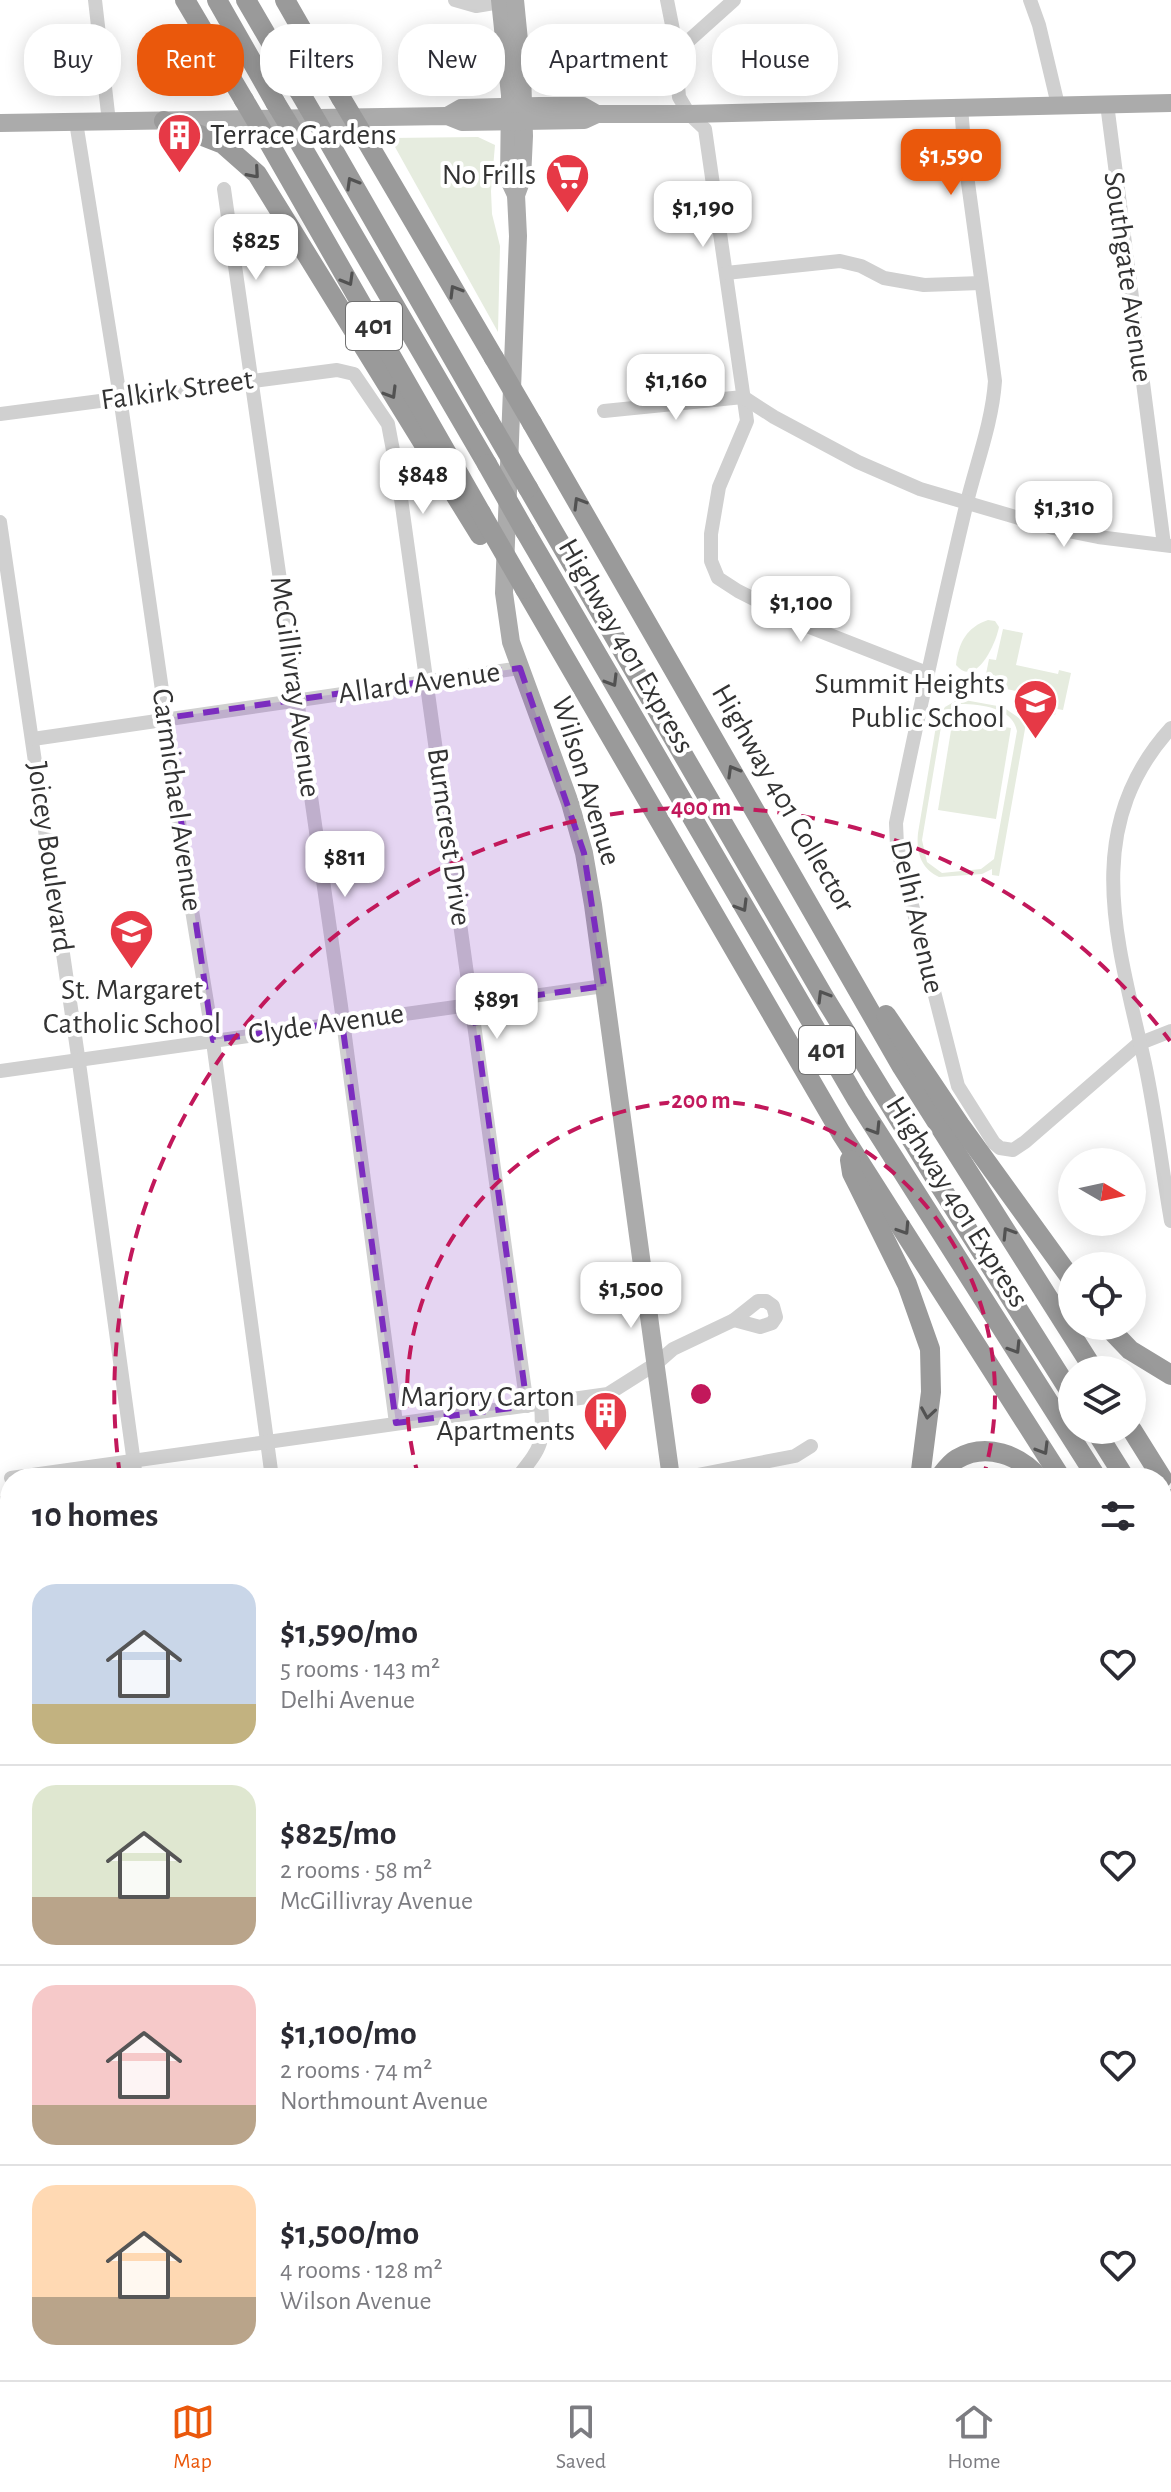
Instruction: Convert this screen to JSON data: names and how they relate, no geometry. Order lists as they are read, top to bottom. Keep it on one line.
{"streets":{"highway":["401","Highway 401 Express","Highway 401 Collector"],"main road":["Wilson Avenue"],"street":["Southgate Avenue","Falkirk Street","Allard Avenue","McGillivray Avenue","Carmichael Avenue","Burncrest Drive","Joicey Boulevard","Delhi Avenue","Clyde Avenue"]},"crossings":[["Falkirk Street","McGillivray Avenue"],["Falkirk Street","Carmichael Avenue"],["Falkirk Street","Burncrest Drive"],["Allard Avenue","McGillivray Avenue"],["Allard Avenue","Wilson Avenue"],["Allard Avenue","Carmichael Avenue"],["Allard Avenue","Burncrest Drive"],["Allard Avenue","Joicey Boulevard"],["McGillivray Avenue","Clyde Avenue"],["Wilson Avenue","Clyde Avenue"],["Carmichael Avenue","Clyde Avenue"],["Burncrest Drive","Clyde Avenue"],["Joicey Boulevard","Clyde Avenue"]],"places":{"building":["Terrace Gardens","Marjory Carton Apartments"],"supermarket":["No Frills"],"school or university":["Summit Heights Public School","St. Margaret Catholic School"]},"north":"right","page":{"chip":["Buy","Rent","Filters","New","Apartment","House"],"price":["$1,590","$1,190","$825","$1,160","$848","$1,310","$1,100","$811","$891","$1,500"],"heading":"10 homes","list":[{"name":"$1,590/mo","note":"5 rooms · 143 m² · Delhi Avenue"},{"name":"$825/mo","note":"2 rooms · 58 m² · McGillivray Avenue"},{"name":"$1,100/mo","note":"2 rooms · 74 m² · Northmount Avenue"},{"name":"$1,500/mo","note":"4 rooms · 128 m² · Wilson Avenue"}],"tabs":["Map","Saved","Home"]},"rings":["400 m","200 m"]}
